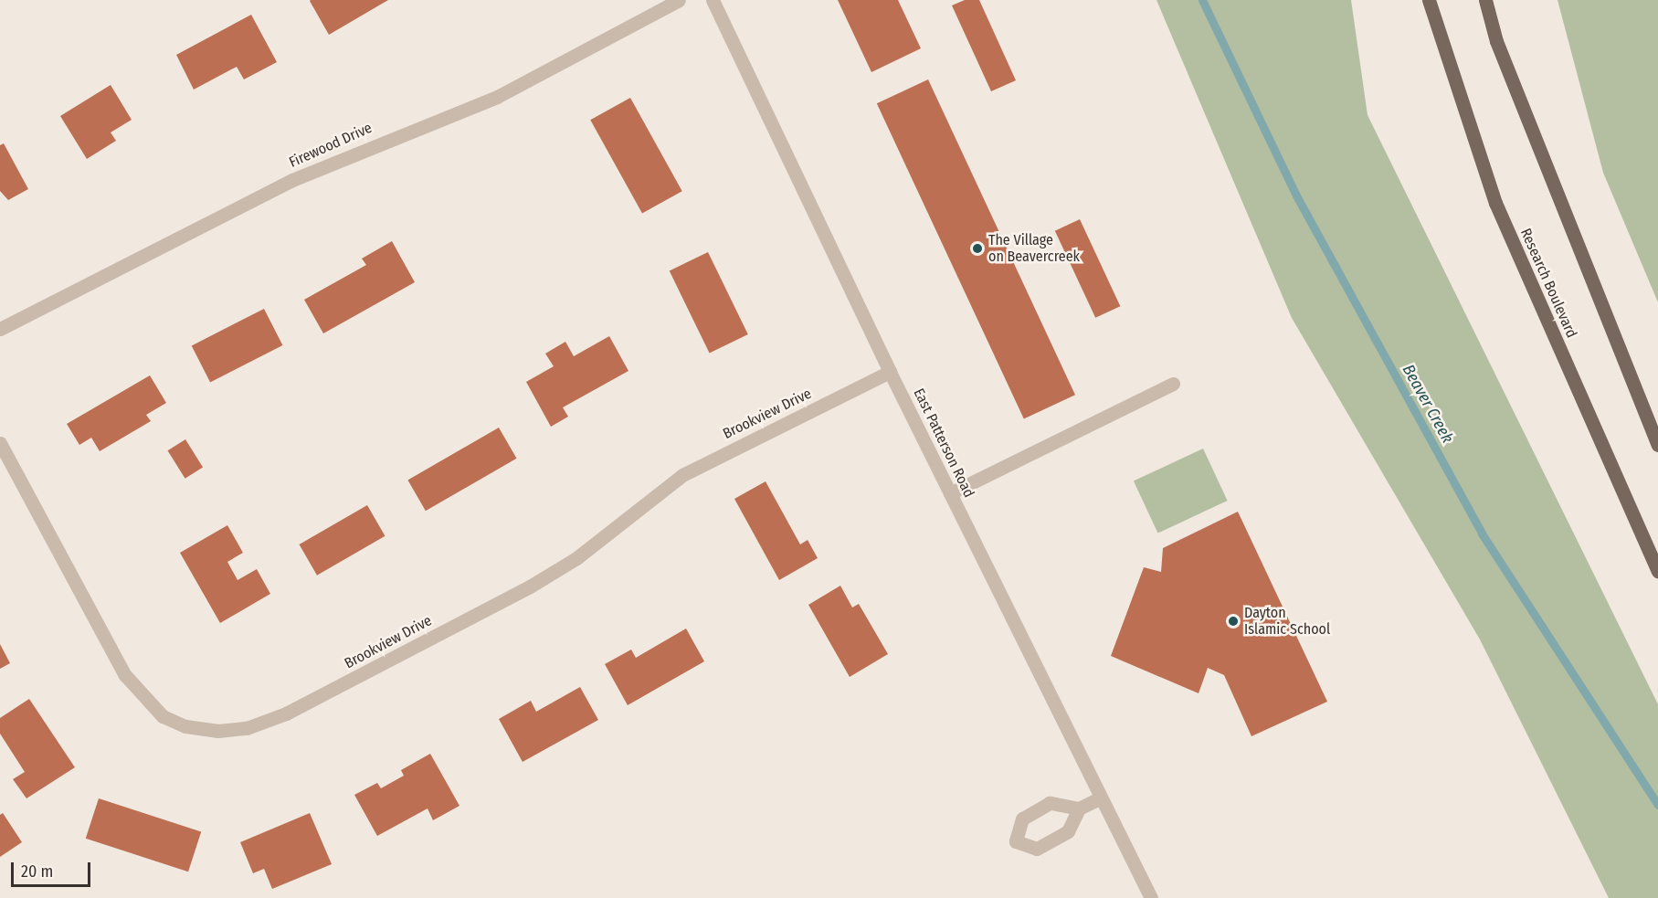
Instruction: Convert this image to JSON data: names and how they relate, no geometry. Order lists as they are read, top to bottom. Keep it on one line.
{"streets":{"main road":["Research Boulevard"],"street":["Firewood Drive","Brookview Drive","East Patterson Road"]},"crossings":[["Brookview Drive","East Patterson Road"]],"water":["Beaver Creek"],"places":["The Village on Beavercreek","Dayton Islamic School"],"scale_bar":"20 m"}
